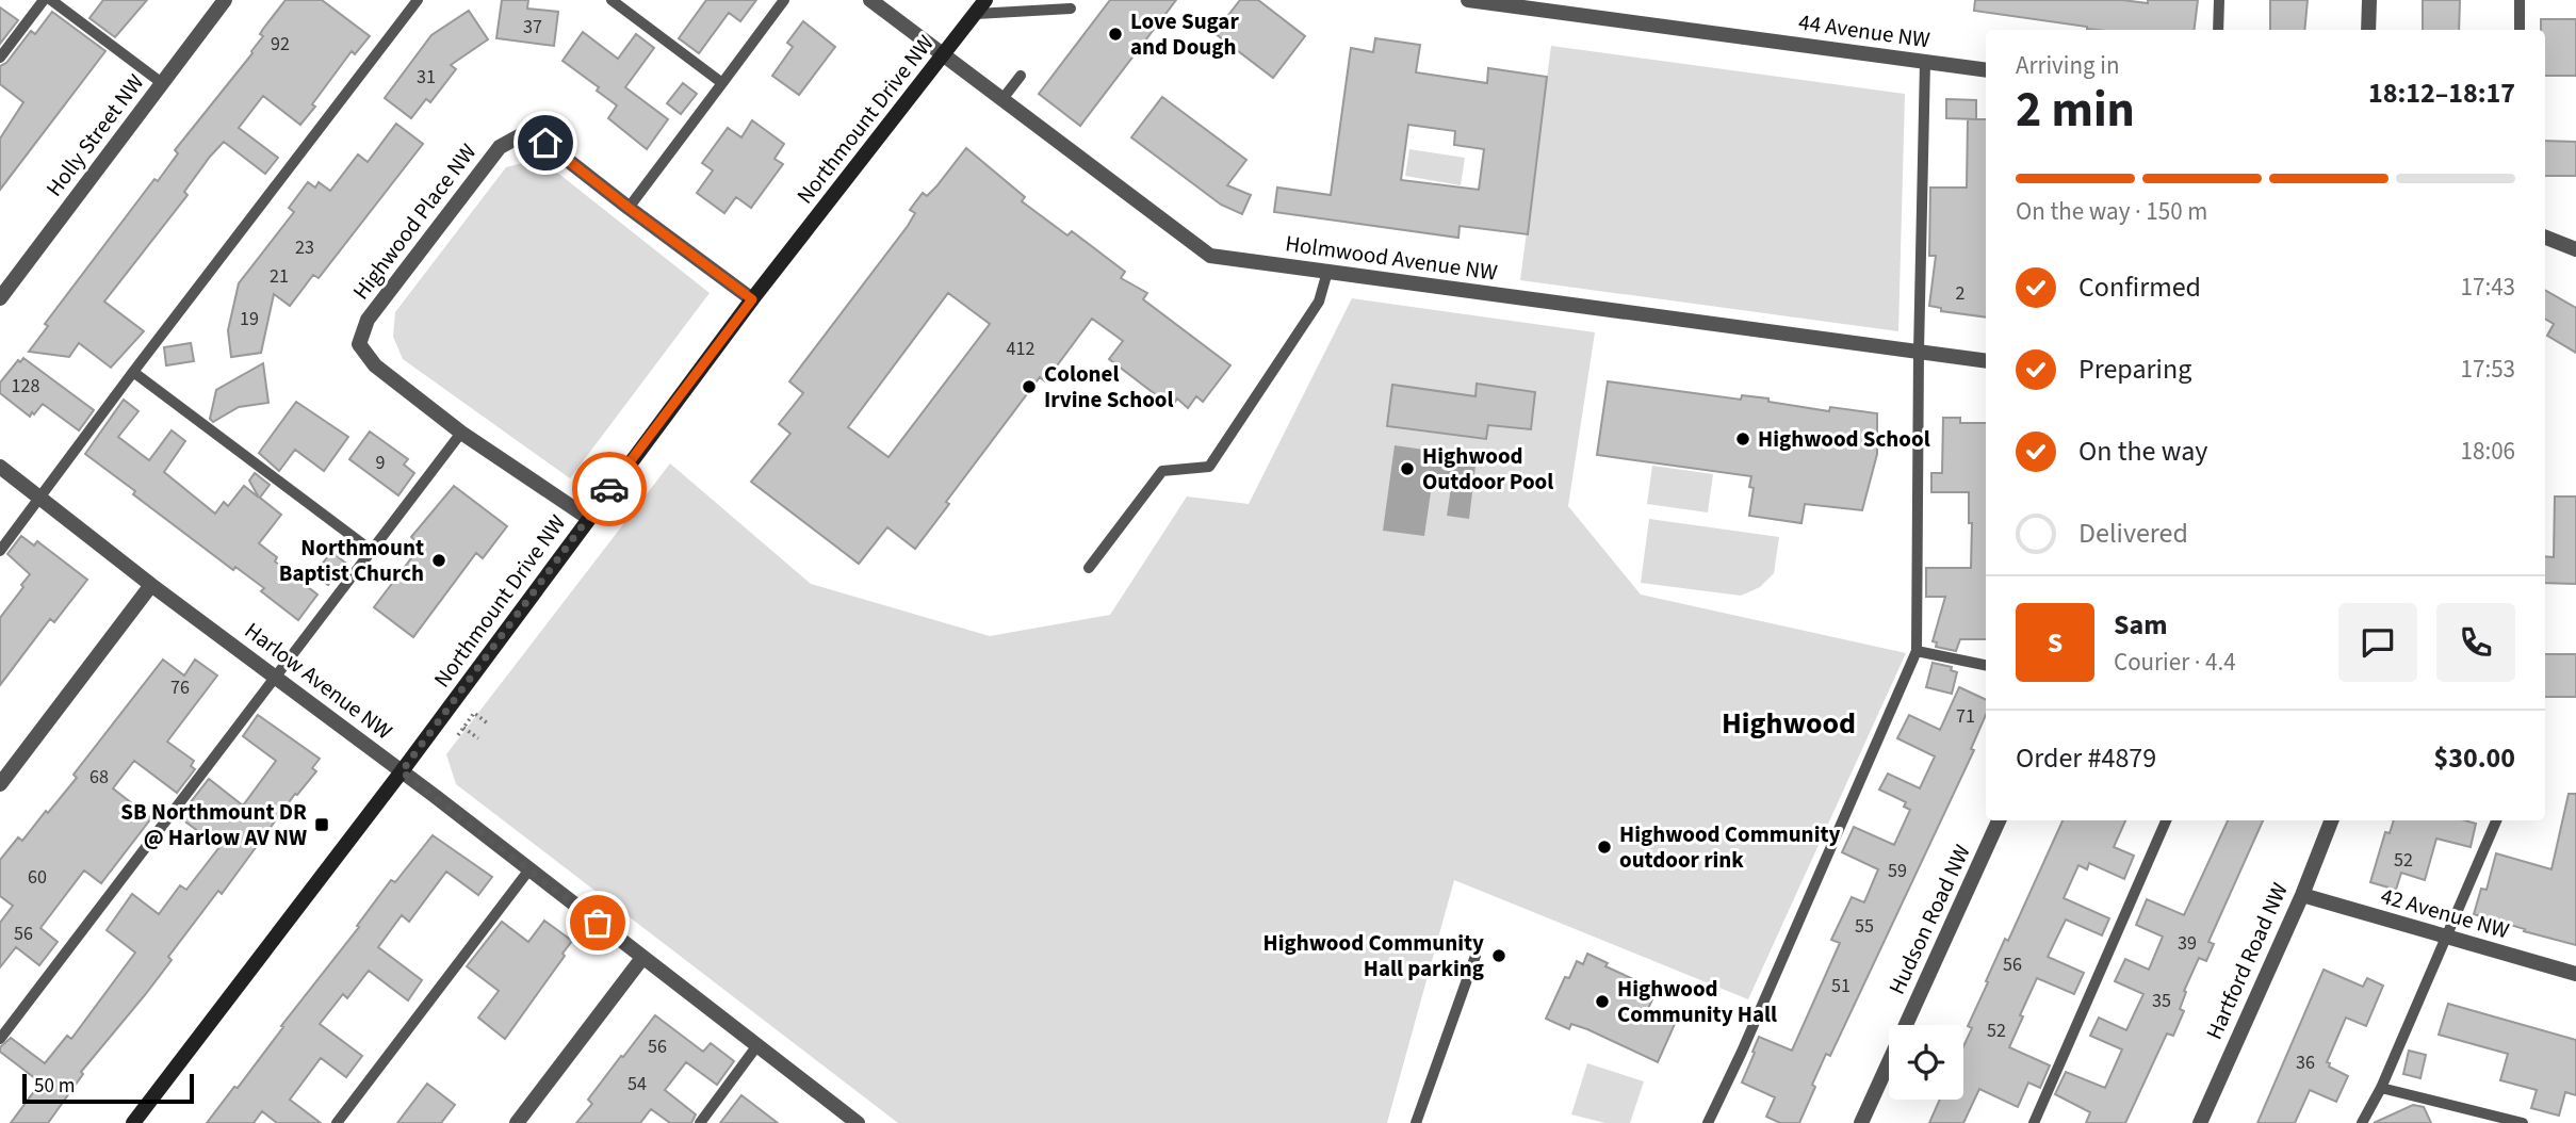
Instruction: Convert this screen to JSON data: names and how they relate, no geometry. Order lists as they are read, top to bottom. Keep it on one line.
{"streets":{"street":["44 Avenue NW","Northmount Drive NW","Holly Street NW","Highwood Place NW","Holmwood Avenue NW","Harlow Avenue NW","42 Avenue NW","Hudson Road NW","Hartford Road NW"]},"crossings":[["Northmount Drive NW","Highwood Place NW"],["Northmount Drive NW","Holmwood Avenue NW"],["Northmount Drive NW","Harlow Avenue NW"],["42 Avenue NW","Hartford Road NW"]],"districts":["Highwood"],"places":{"other":["Love Sugar and Dough","Colonel Irvine School","Highwood School","Highwood Outdoor Pool","Northmount Baptist Church","Highwood Community outdoor rink","Highwood Community Hall parking","Highwood Community Hall"],"transit":["SB Northmount DR @ Harlow AV NW"]},"house_numbers":["37","92","31","23","21","2","19","412","128","9","76","71","68","52","59","60","55","56","39","56","51","35","52","56","36","54"],"scale_bar":"50 m","page":{"heading":["2 min","Arriving in","18:12–18:17"],"panel":["Sam","Courier · 4.4","Order #4879","$30.00"],"bar":"On the way · 150 m","list":[["Confirmed","17:43"],["Preparing","17:53"],["On the way","18:06"],"Delivered"],"round":"S","scale":"50 m"}}
